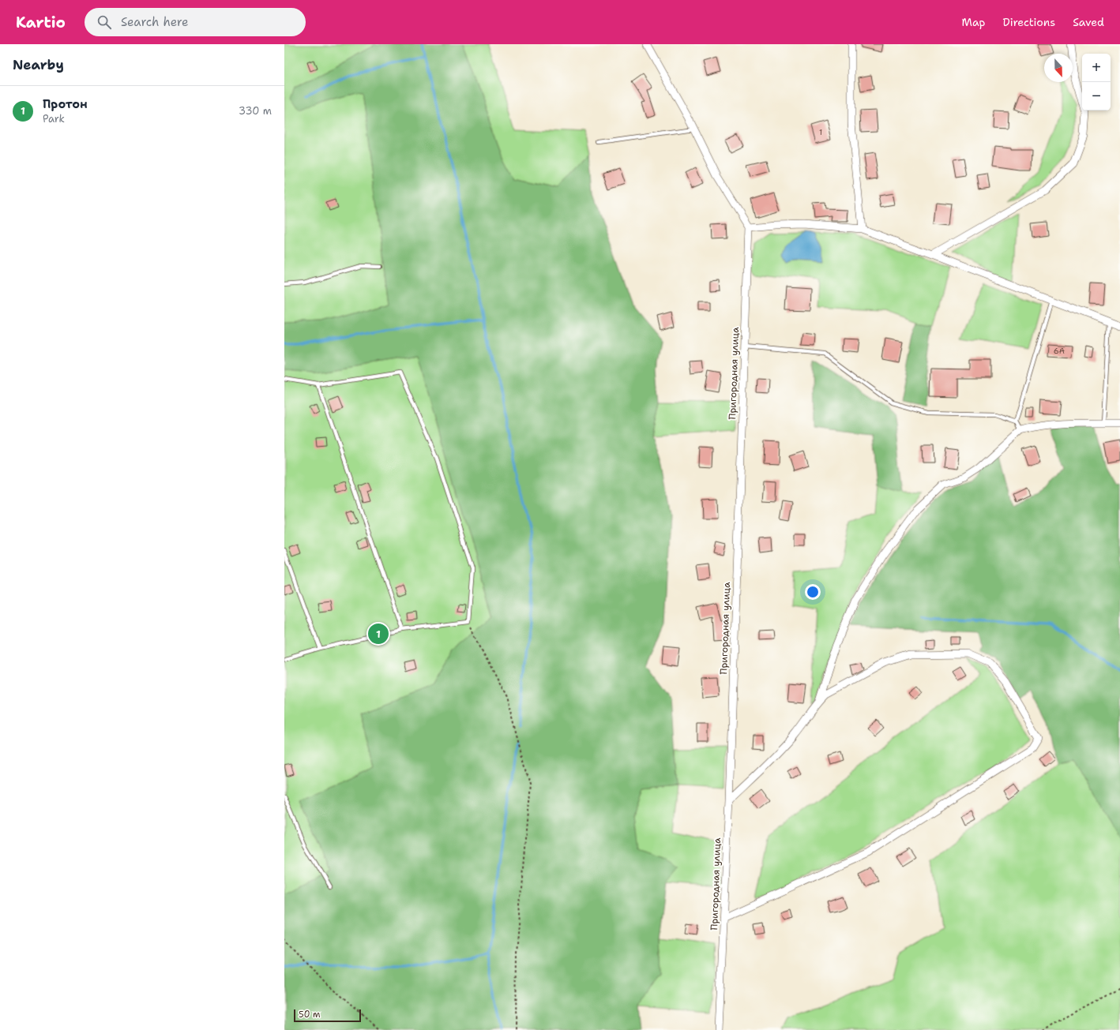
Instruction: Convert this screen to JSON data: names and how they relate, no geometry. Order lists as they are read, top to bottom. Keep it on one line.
{"streets":{"street":["Пригородная улица"]},"house_numbers":["1","6А"],"scale_bar":"50 m","north":"bottom","page":{"header":"Kartio","search":"Search here","nav":["Map","Directions","Saved"],"heading":"Nearby","map_buttons":["+","−"],"list":[{"mark":"1","name":"Протон","note":"Park","value":"330 m"}],"pins":"1","scale":"50 m"}}
